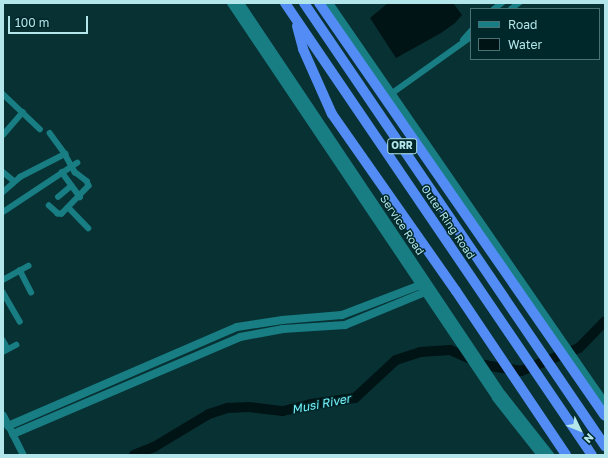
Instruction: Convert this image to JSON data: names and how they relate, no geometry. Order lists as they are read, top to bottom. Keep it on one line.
{"streets":{"highway":["ORR","Outer Ring Road"],"main road":["Service Road"]},"water":["Musi River"],"legend":["Road","Water"],"scale_bar":"100 m","north":"bottom right"}
